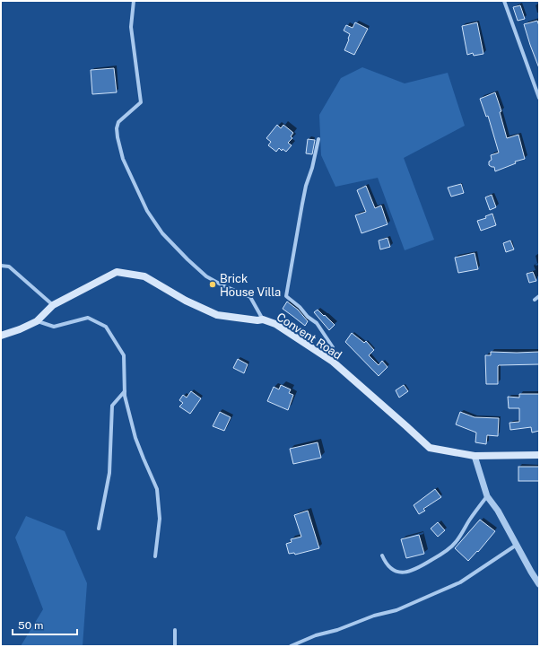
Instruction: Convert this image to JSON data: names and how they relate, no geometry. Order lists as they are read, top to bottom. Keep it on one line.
{"streets":{"main road":["Convent Road"]},"places":["Brick House Villa"],"scale_bar":"50 m"}
